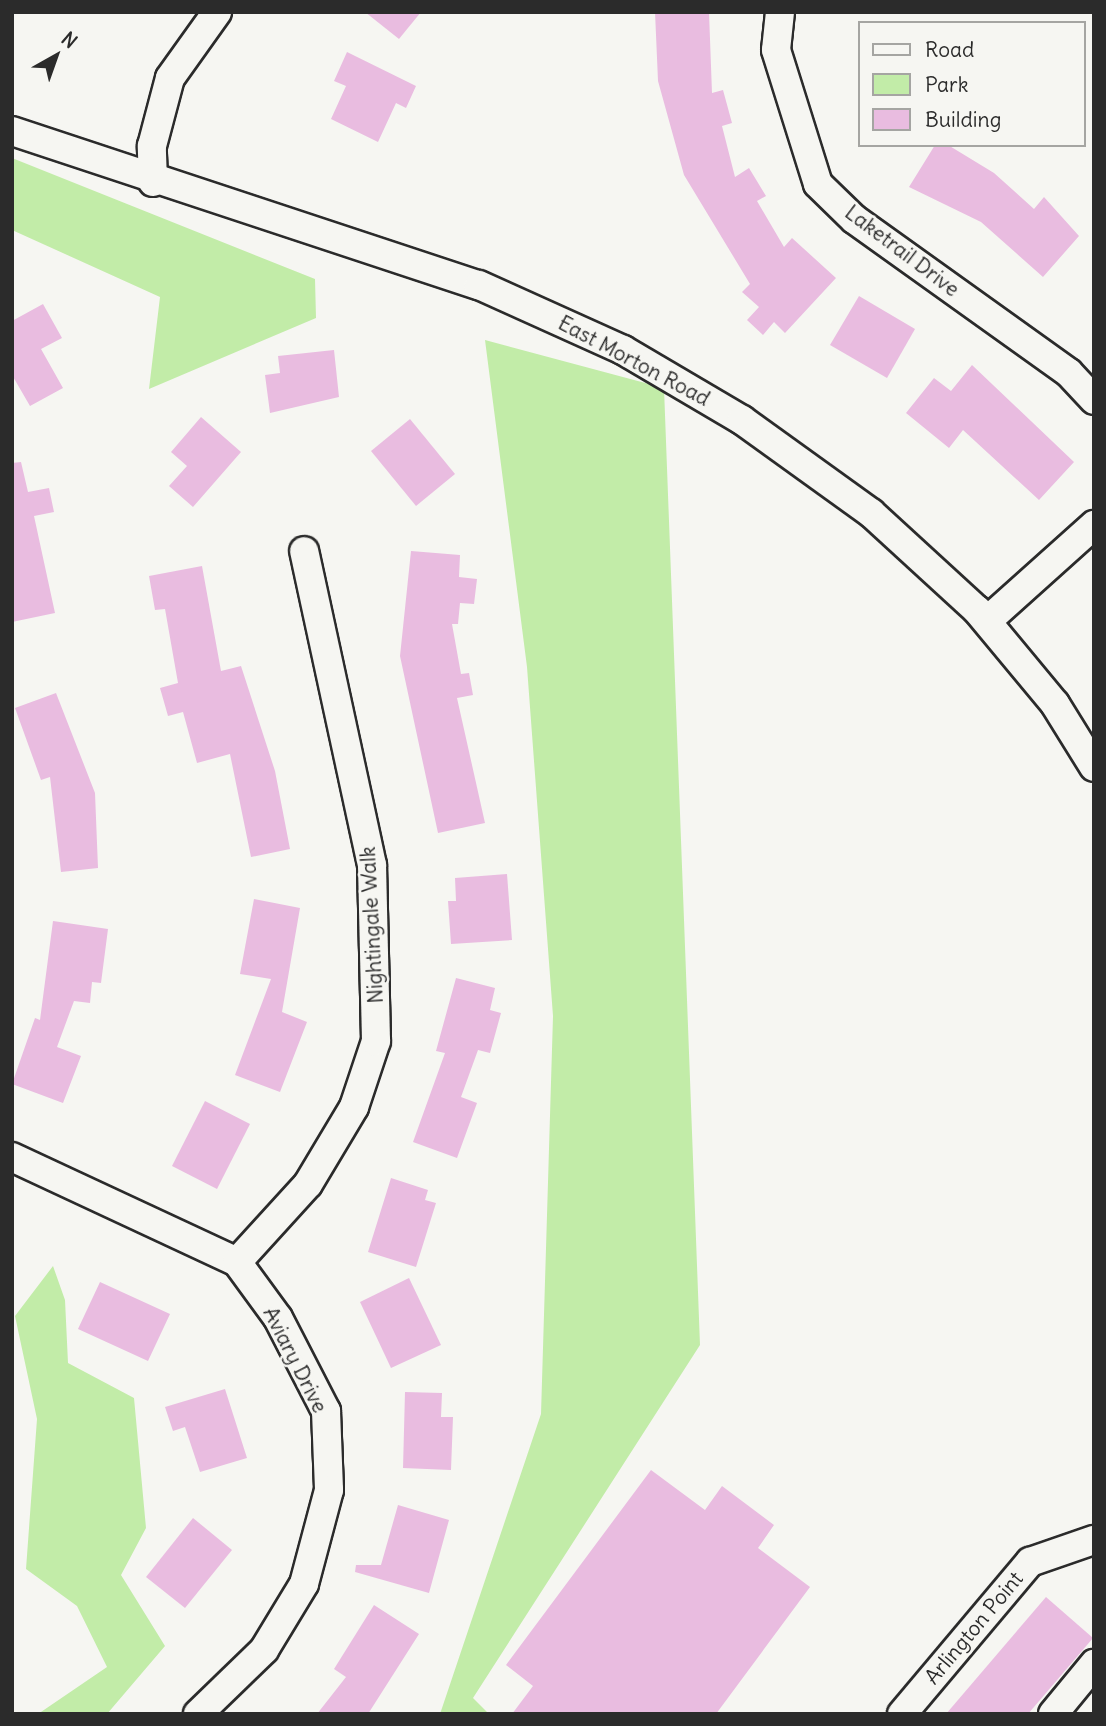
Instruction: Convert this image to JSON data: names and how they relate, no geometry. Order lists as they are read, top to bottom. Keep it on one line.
{"streets":{"street":["Laketrail Drive","East Morton Road","Nightingale Walk","Aviary Drive","Arlington Point"]},"crossings":[["Nightingale Walk","Aviary Drive"]],"legend":["Road","Park","Building"],"north":"top right"}
